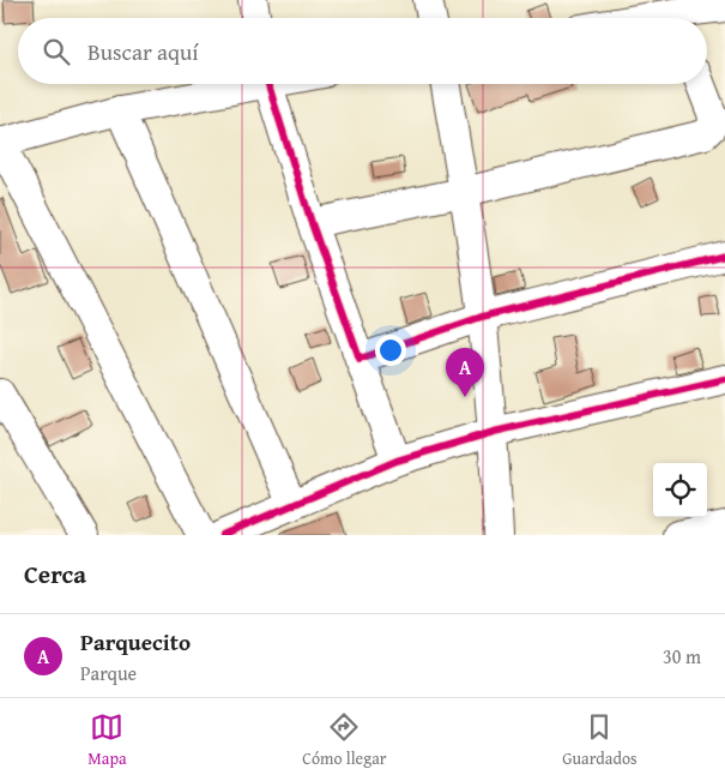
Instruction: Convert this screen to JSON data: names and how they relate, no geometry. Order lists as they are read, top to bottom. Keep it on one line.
{"page":{"search":"Buscar aquí","pins":"A","heading":"Cerca","list":[{"mark":"A","name":"Parquecito","note":"Parque","value":"30 m"}],"nav":["Mapa","Cómo llegar","Guardados"]}}
